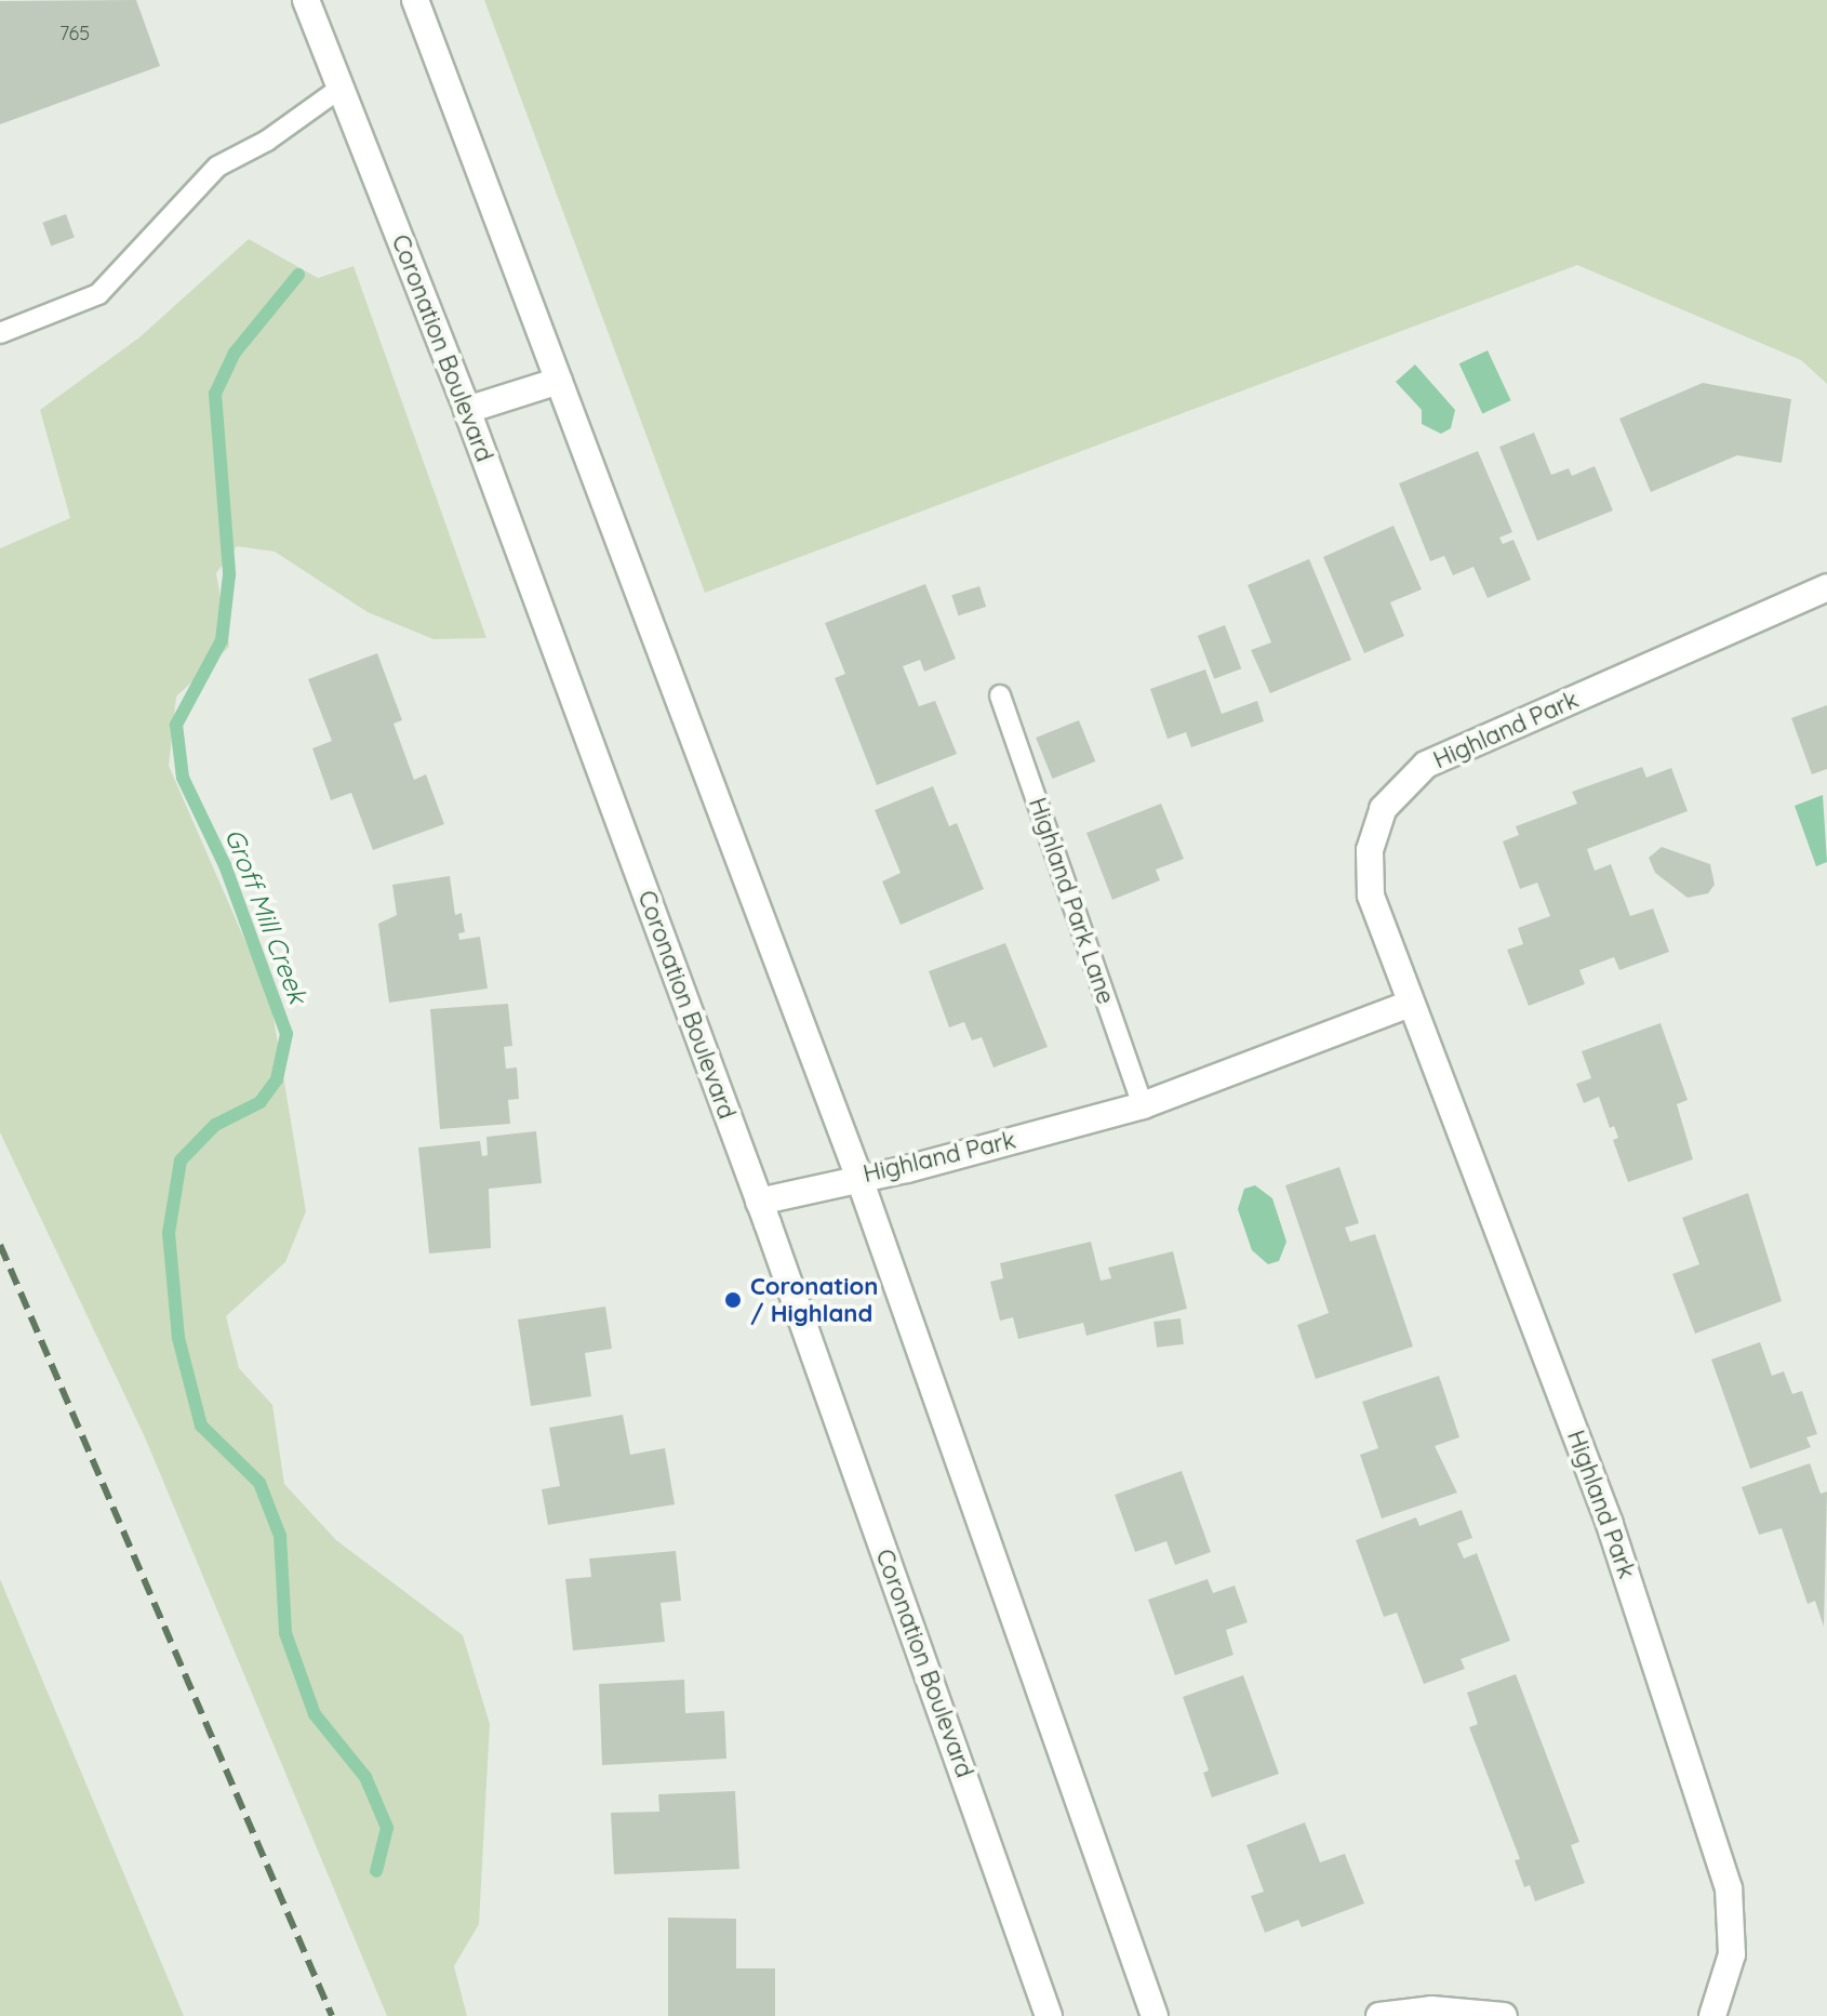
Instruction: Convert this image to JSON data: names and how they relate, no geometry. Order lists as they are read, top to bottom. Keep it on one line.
{"streets":{"main road":["Coronation Boulevard","Highland Park"],"lane":["Highland Park Lane"]},"crossings":[["Coronation Boulevard","Highland Park"],["Highland Park","Highland Park Lane"]],"water":["Groff Mill Creek"],"places":["Coronation / Highland"],"house_numbers":["765"]}
